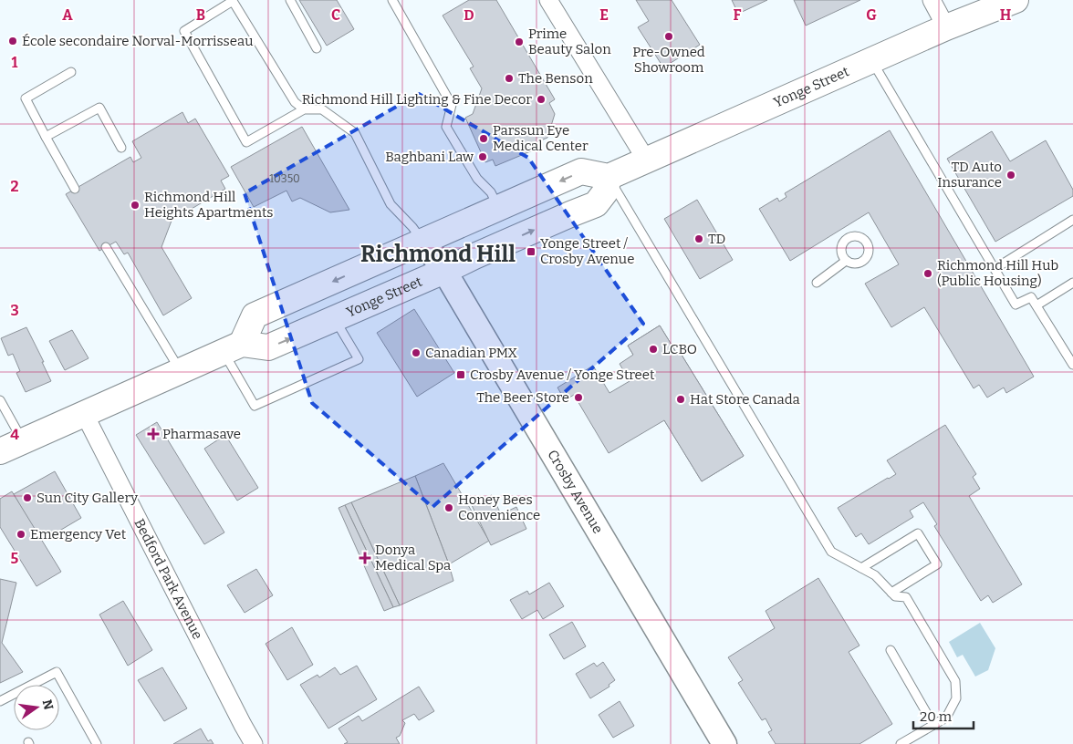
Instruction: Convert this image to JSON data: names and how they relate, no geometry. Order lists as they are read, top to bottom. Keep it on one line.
{"streets":{"main road":["Yonge Street"],"street":["Crosby Avenue","Bedford Park Avenue"]},"crossings":[["Yonge Street","Crosby Avenue"]],"districts":["Richmond Hill"],"places":{"other":["Pre-Owned Showroom","École secondaire Norval-Morrisseau","Prime Beauty Salon","The Benson","Richmond Hill Lighting & Fine Decor","Parssun Eye Medical Center","Baghbani Law","TD Auto Insurance","Richmond Hill Heights Apartments","TD","Richmond Hill Hub (Public Housing)","LCBO","Canadian PMX","The Beer Store","Hat Store Canada","Sun City Gallery","Honey Bees Convenience","Emergency Vet"],"transit":["Yonge Street / Crosby Avenue","Crosby Avenue / Yonge Street"],"health":["Pharmasave","Donya Medical Spa"]},"house_numbers":["10350"],"scale_bar":"20 m","north":"right","grid":{"columns":["A","B","C","D","E","F","G","H"],"rows":["1","2","3","4","5"]}}
